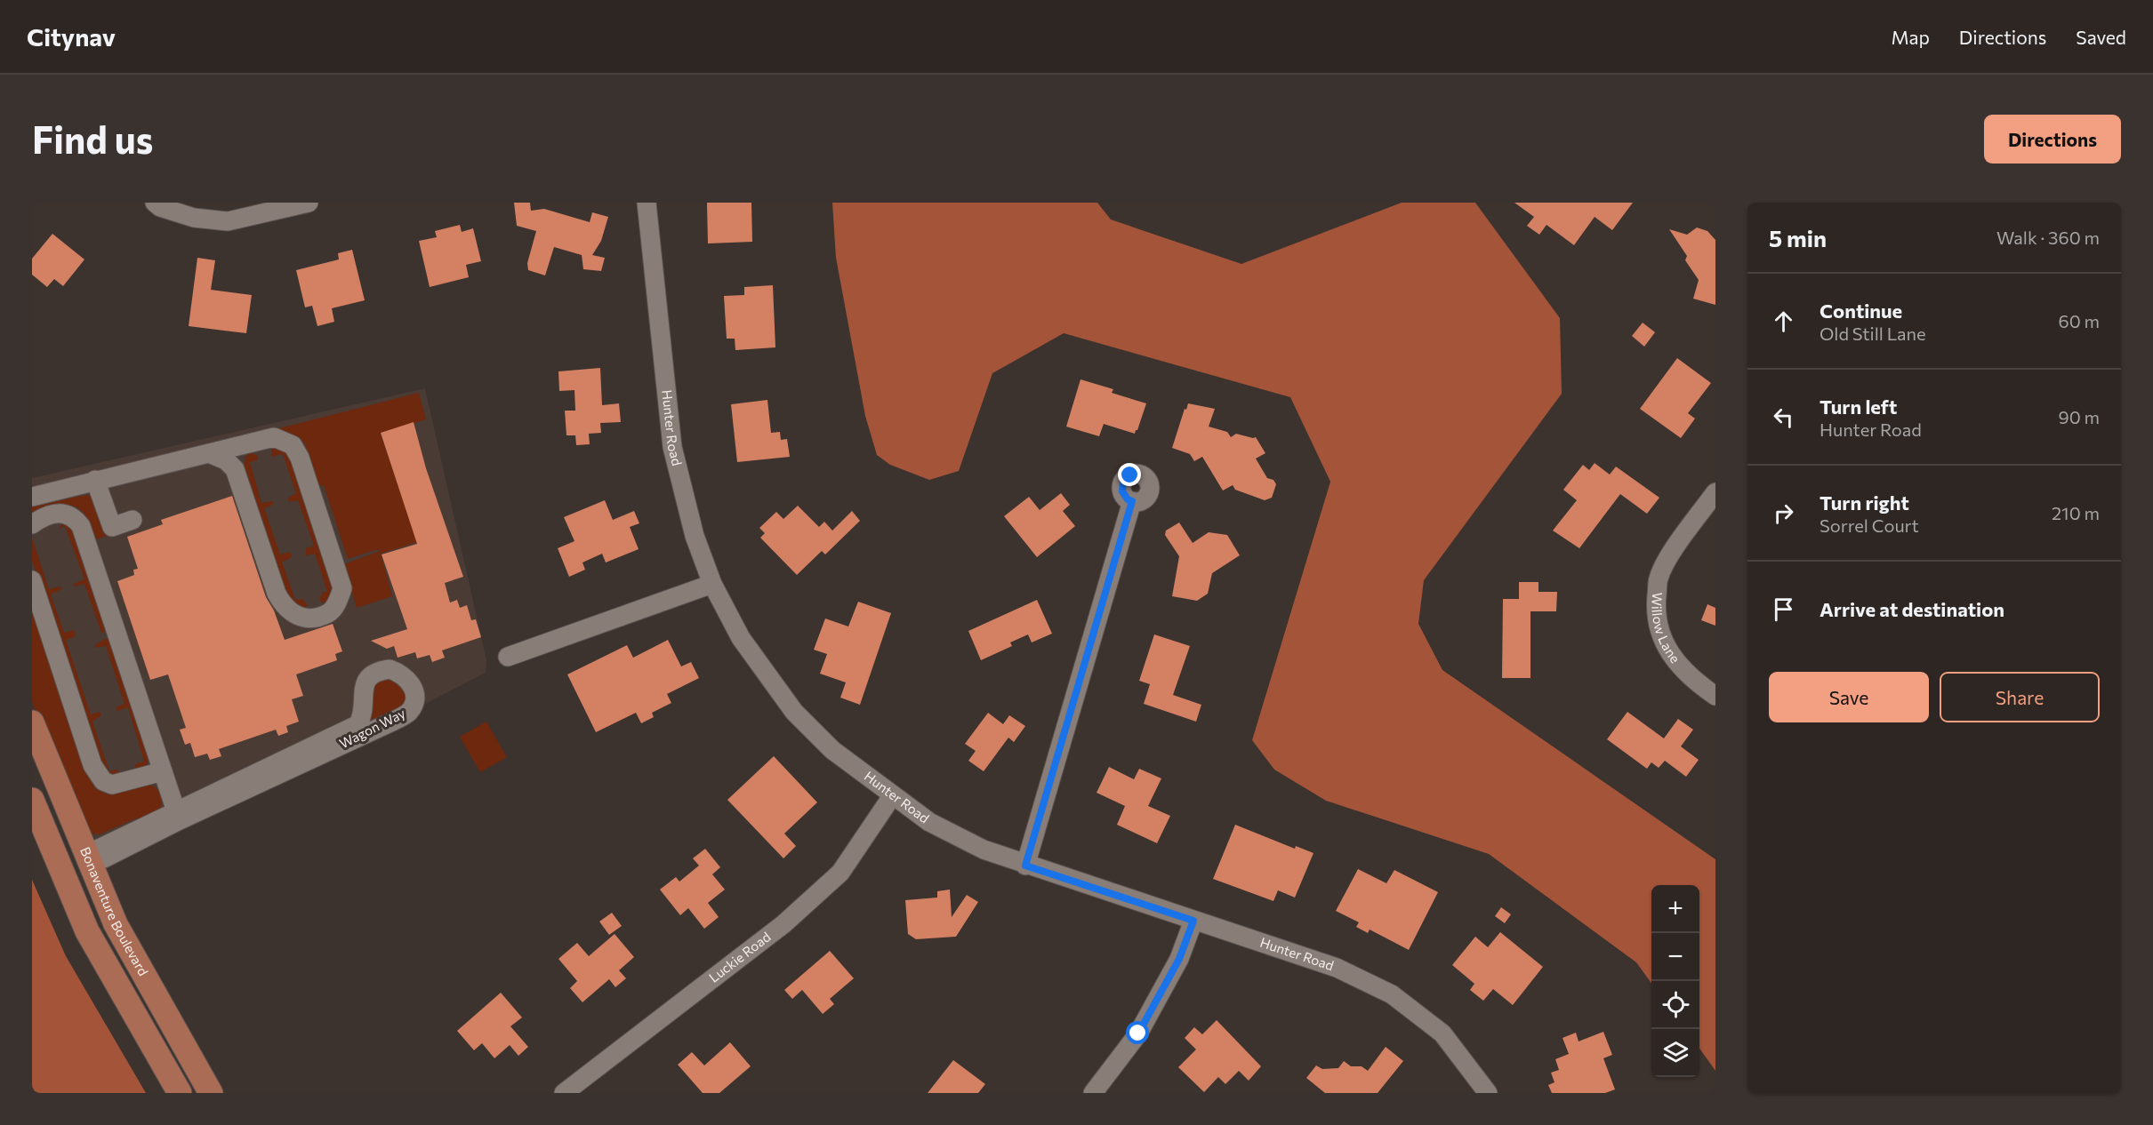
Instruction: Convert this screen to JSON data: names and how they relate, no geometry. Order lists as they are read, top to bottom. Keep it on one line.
{"streets":{"main road":["Wagon Way","Bonaventure Boulevard"],"street":["Hunter Road","Willow Lane","Luckie Road"]},"crossings":[["Hunter Road","Luckie Road"],["Wagon Way","Bonaventure Boulevard"]],"page":{"header":"Citynav","nav":["Map","Directions","Saved"],"buttons":["Directions",["Save","Share"]],"title":"Find us","heading":["5 min","Walk · 360 m"],"list":[["Continue","Old Still Lane","60 m"],["Turn left","Hunter Road","90 m"],["Turn right","Sorrel Court","210 m"],"Arrive at destination"],"map_buttons":["+","−"]}}
